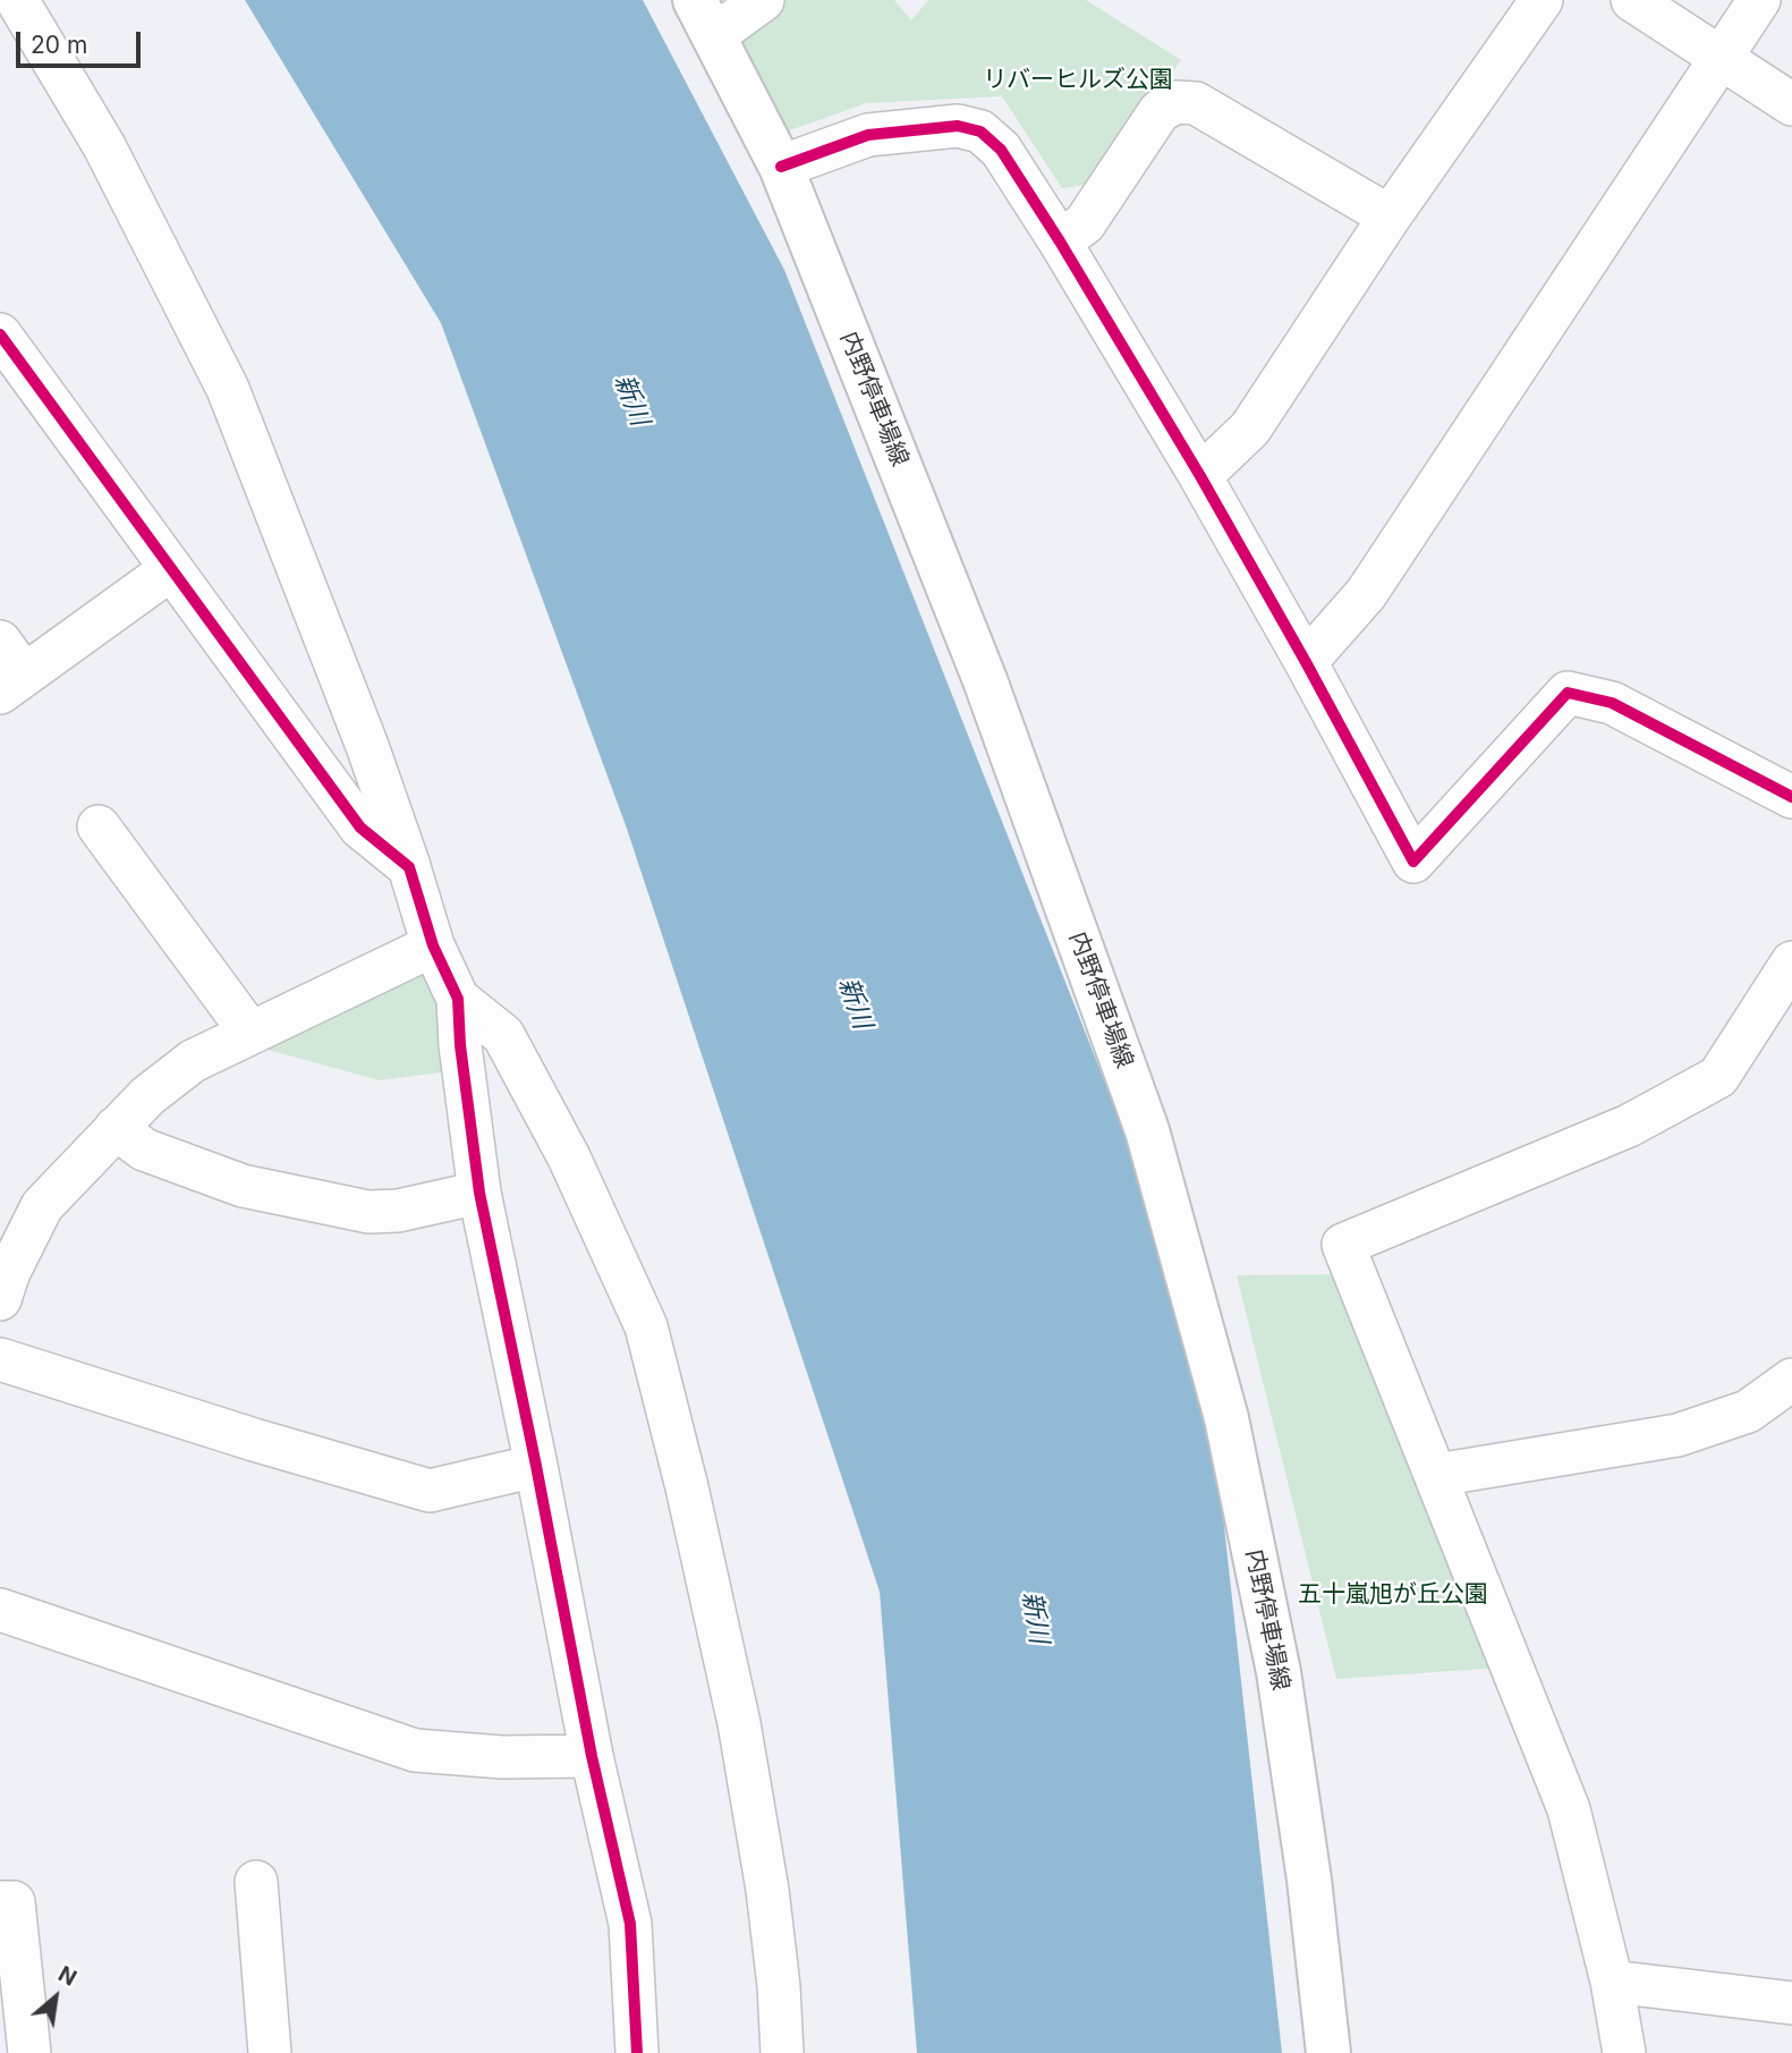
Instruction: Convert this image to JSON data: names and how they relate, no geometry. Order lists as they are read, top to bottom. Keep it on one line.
{"streets":{"main road":["内野停車場線"]},"water":["新川"],"parks":["リバーヒルズ公園","五十嵐旭が丘公園"],"scale_bar":"20 m","north":"top right"}
